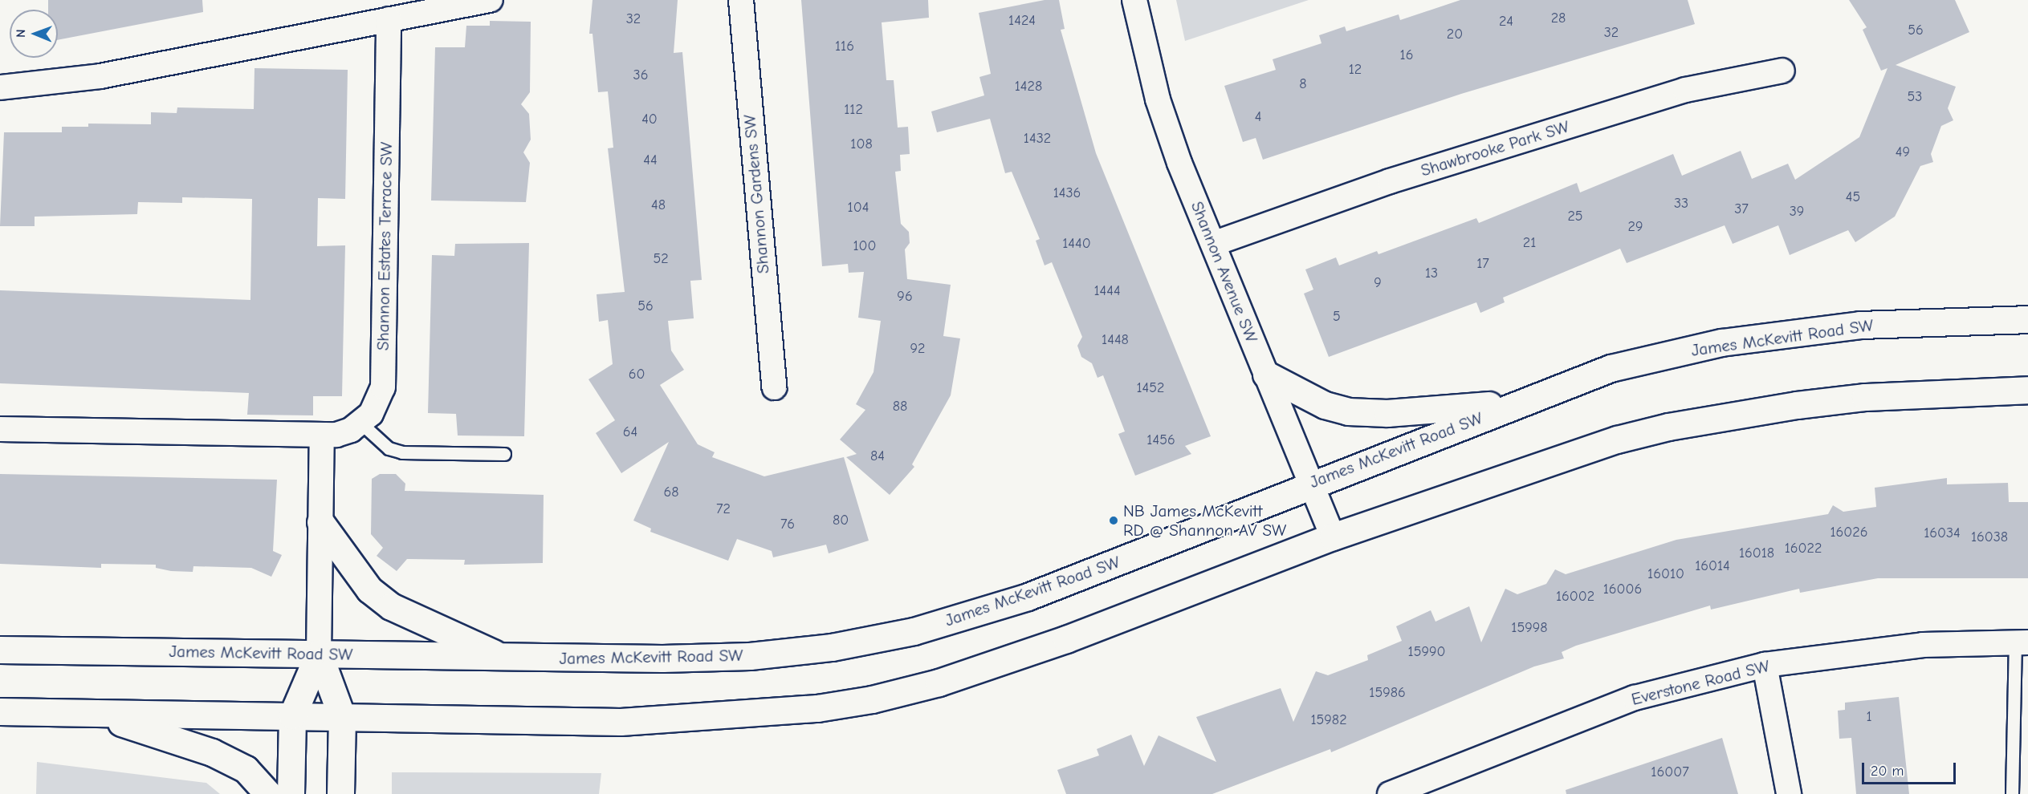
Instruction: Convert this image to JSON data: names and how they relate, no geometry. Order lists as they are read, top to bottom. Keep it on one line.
{"streets":{"main road":["James McKevitt Road SW"],"street":["Shawbrooke Park SW","Shannon Gardens SW","Shannon Estates Terrace SW","Shannon Avenue SW","Everstone Road SW"]},"crossings":[["Shawbrooke Park SW","Shannon Avenue SW"],["Shannon Avenue SW","James McKevitt Road SW"]],"places":["NB James McKevitt RD @ Shannon AV SW"],"house_numbers":["28","32","1424","24","56","32","20","116","16","12","36","8","1428","53","112","4","40","1432","108","49","44","1436","45","33","48","104","37","39","25","29","21","1440","100","52","17","13","9","1444","96","56","5","1448","92","60","1452","88","64","1456","84","68","72","80","76","16026","16034","16038","16022","16018","16014","16010","16006","16002","15998","15990","15986","1","15982","16007"],"scale_bar":"20 m","north":"left"}
